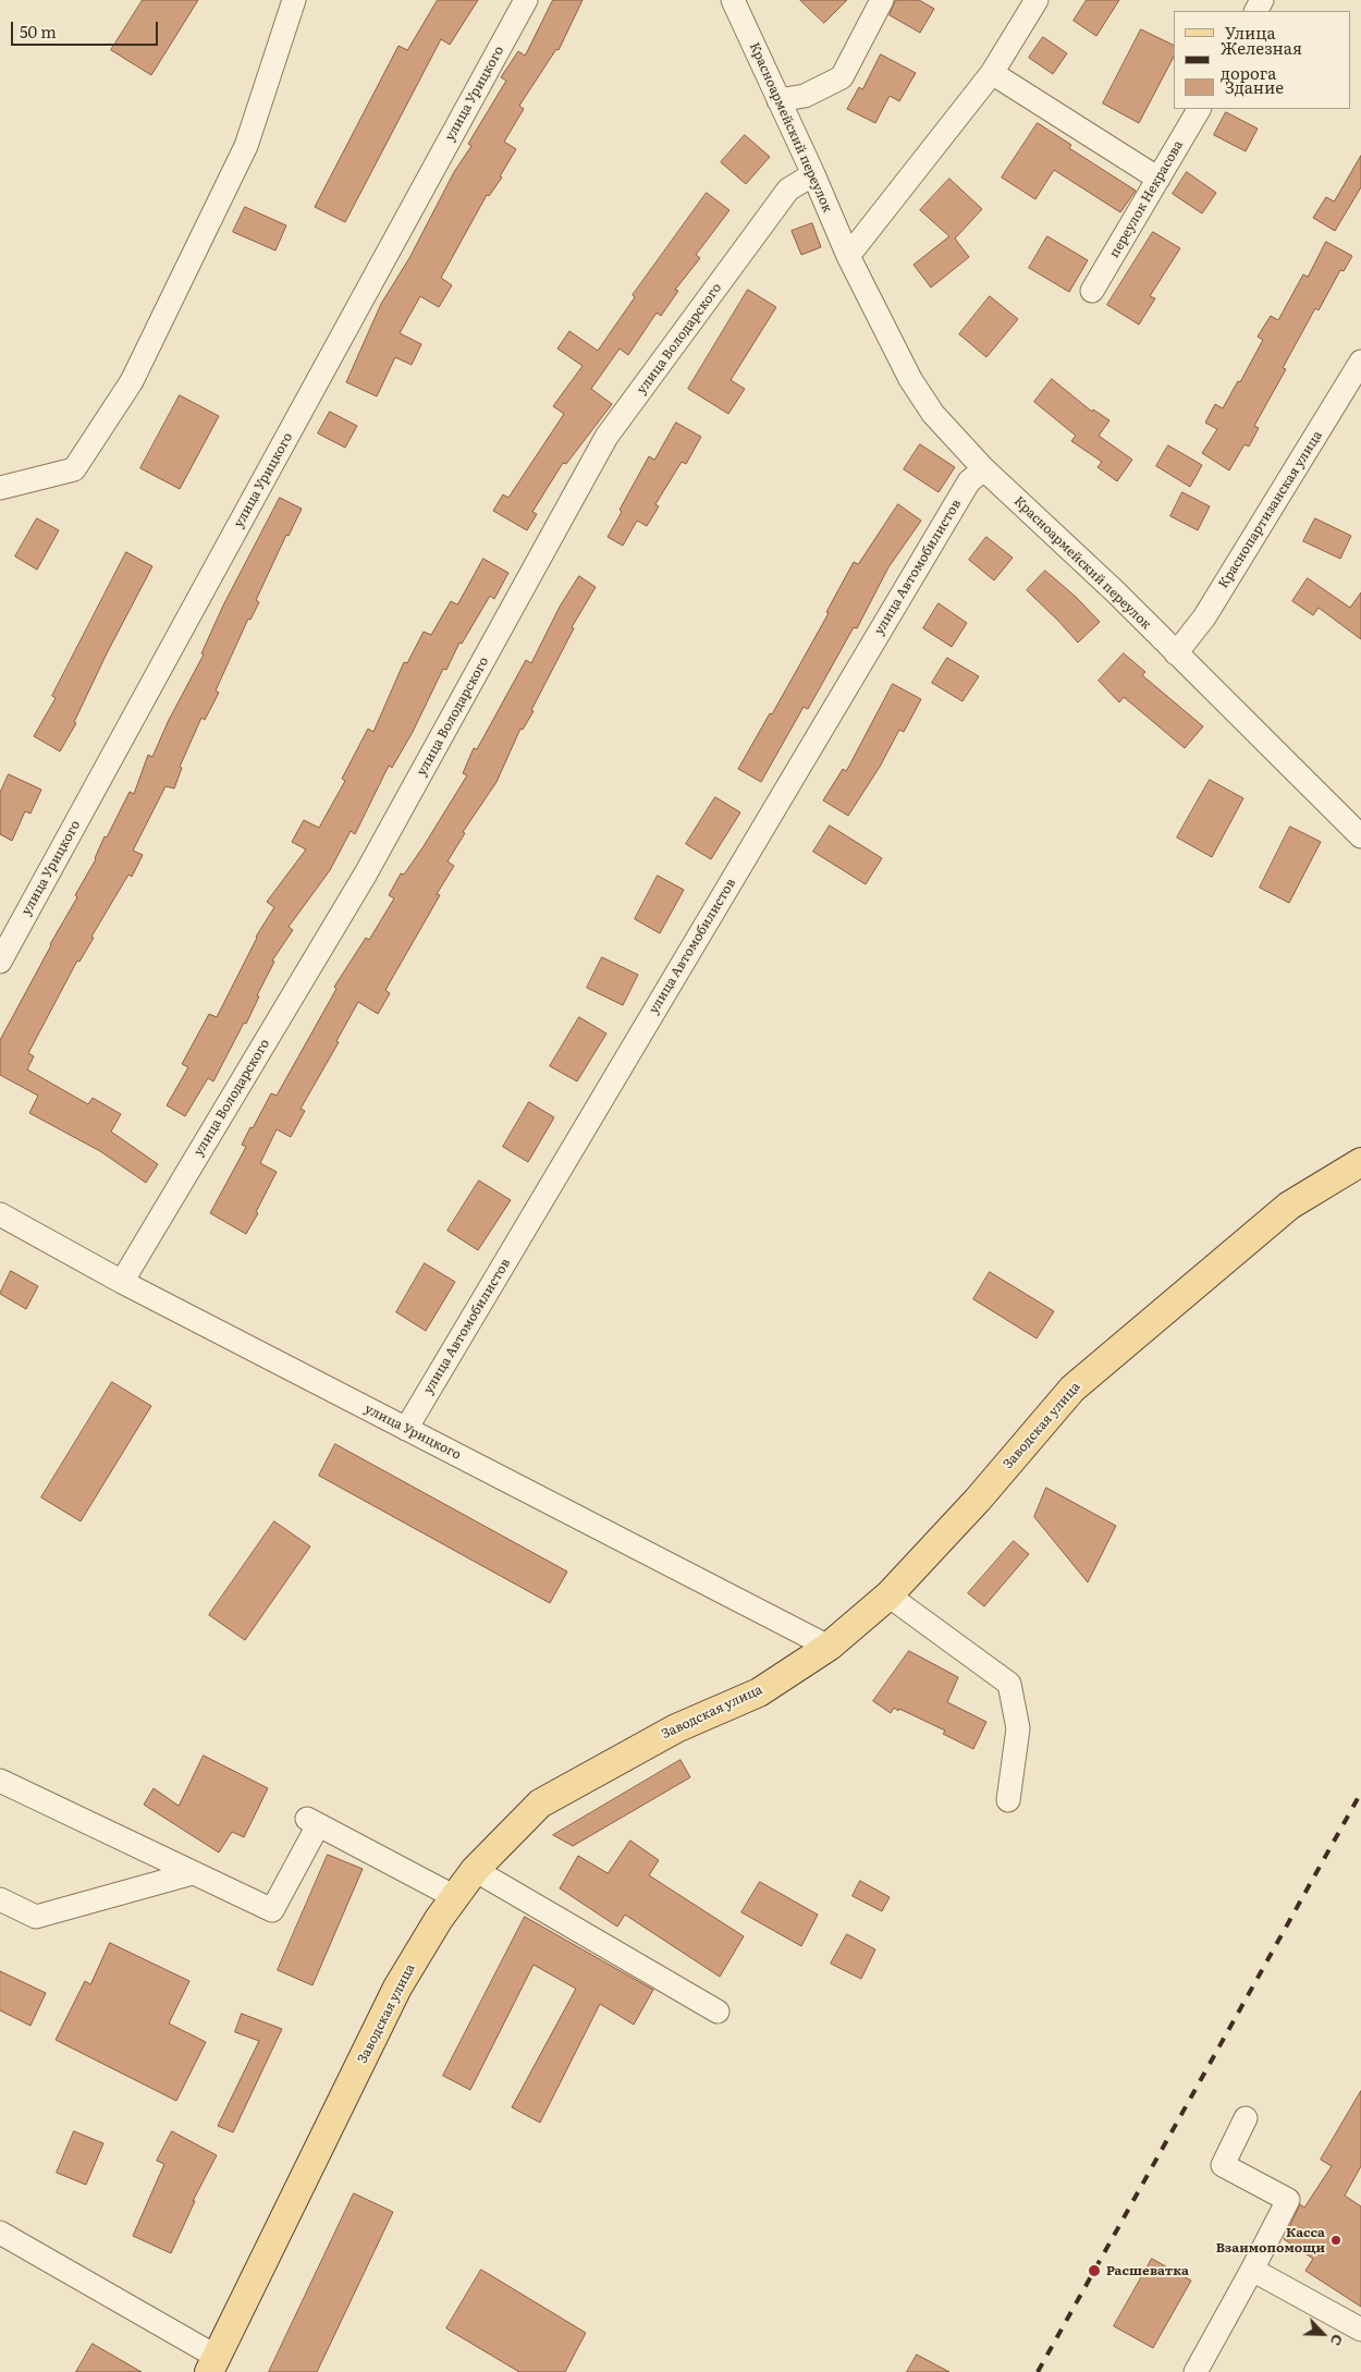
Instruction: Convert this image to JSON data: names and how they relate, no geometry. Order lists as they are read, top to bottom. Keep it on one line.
{"streets":{"main road":["Заводская улица"],"street":["улица Урицкого","Красноармейский переулок","переулок Некрасова","улица Володарского","Краснопартизанская улица","улица Автомобилистов"]},"crossings":[["улица Урицкого","улица Володарского"],["улица Урицкого","улица Автомобилистов"],["улица Урицкого","Заводская улица"],["Красноармейский переулок","улица Володарского"],["Красноармейский переулок","Краснопартизанская улица"],["Красноармейский переулок","улица Автомобилистов"]],"places":["Касса Взаимопомощи","Расшеватка"],"legend":["Улица","Железная дорога","Здание"],"scale_bar":"50 m","north":"bottom right"}
